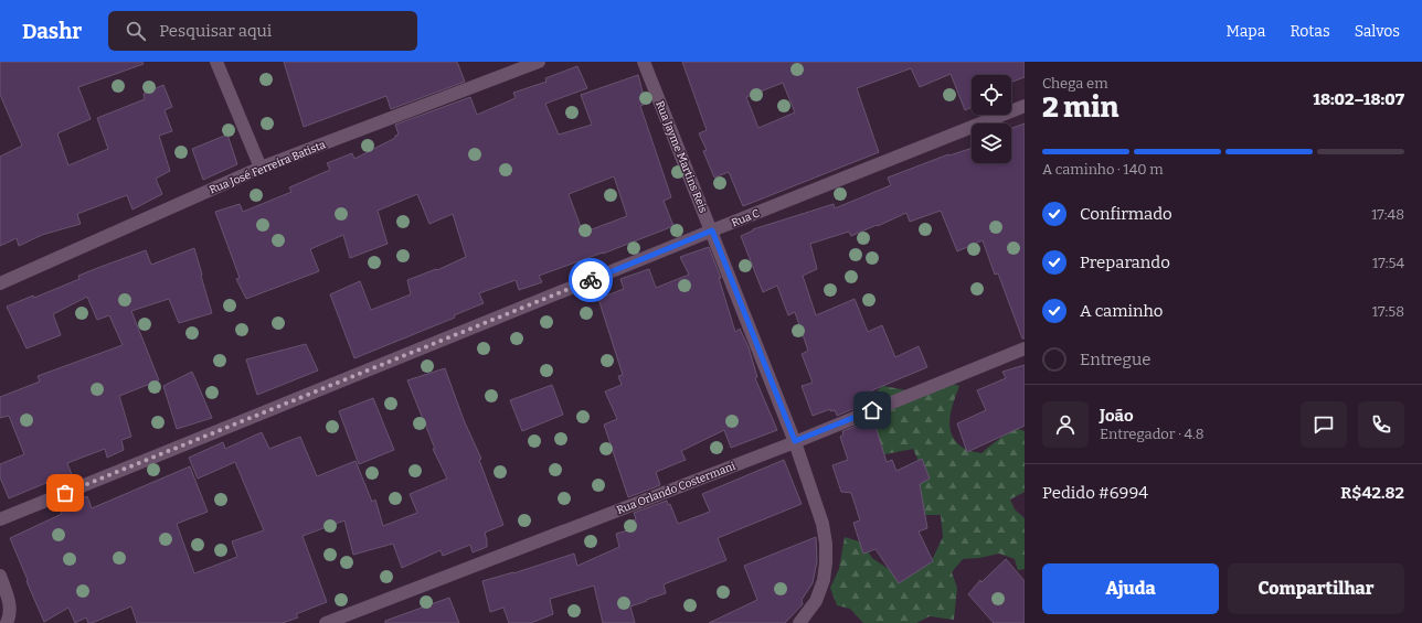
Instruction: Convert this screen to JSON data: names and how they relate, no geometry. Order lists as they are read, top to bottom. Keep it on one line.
{"streets":{"street":["Rua Jayme Martins Reis","Rua José Ferreira Batista","Rua C","Rua Orlando Costermani"]},"crossings":[["Rua Jayme Martins Reis","Rua C"],["Rua Jayme Martins Reis","Rua Orlando Costermani"]],"page":{"header":"Dashr","search":"Pesquisar aqui","nav":["Mapa","Rotas","Salvos"],"heading":["2 min","Chega em","18:02–18:07"],"panel":["João","Entregador · 4.8","Pedido #6994","R$42.82"],"bar":"A caminho · 140 m","list":[["Confirmado","17:48"],["Preparando","17:54"],["A caminho","17:58"],"Entregue"],"buttons":["Ajuda","Compartilhar"]}}
